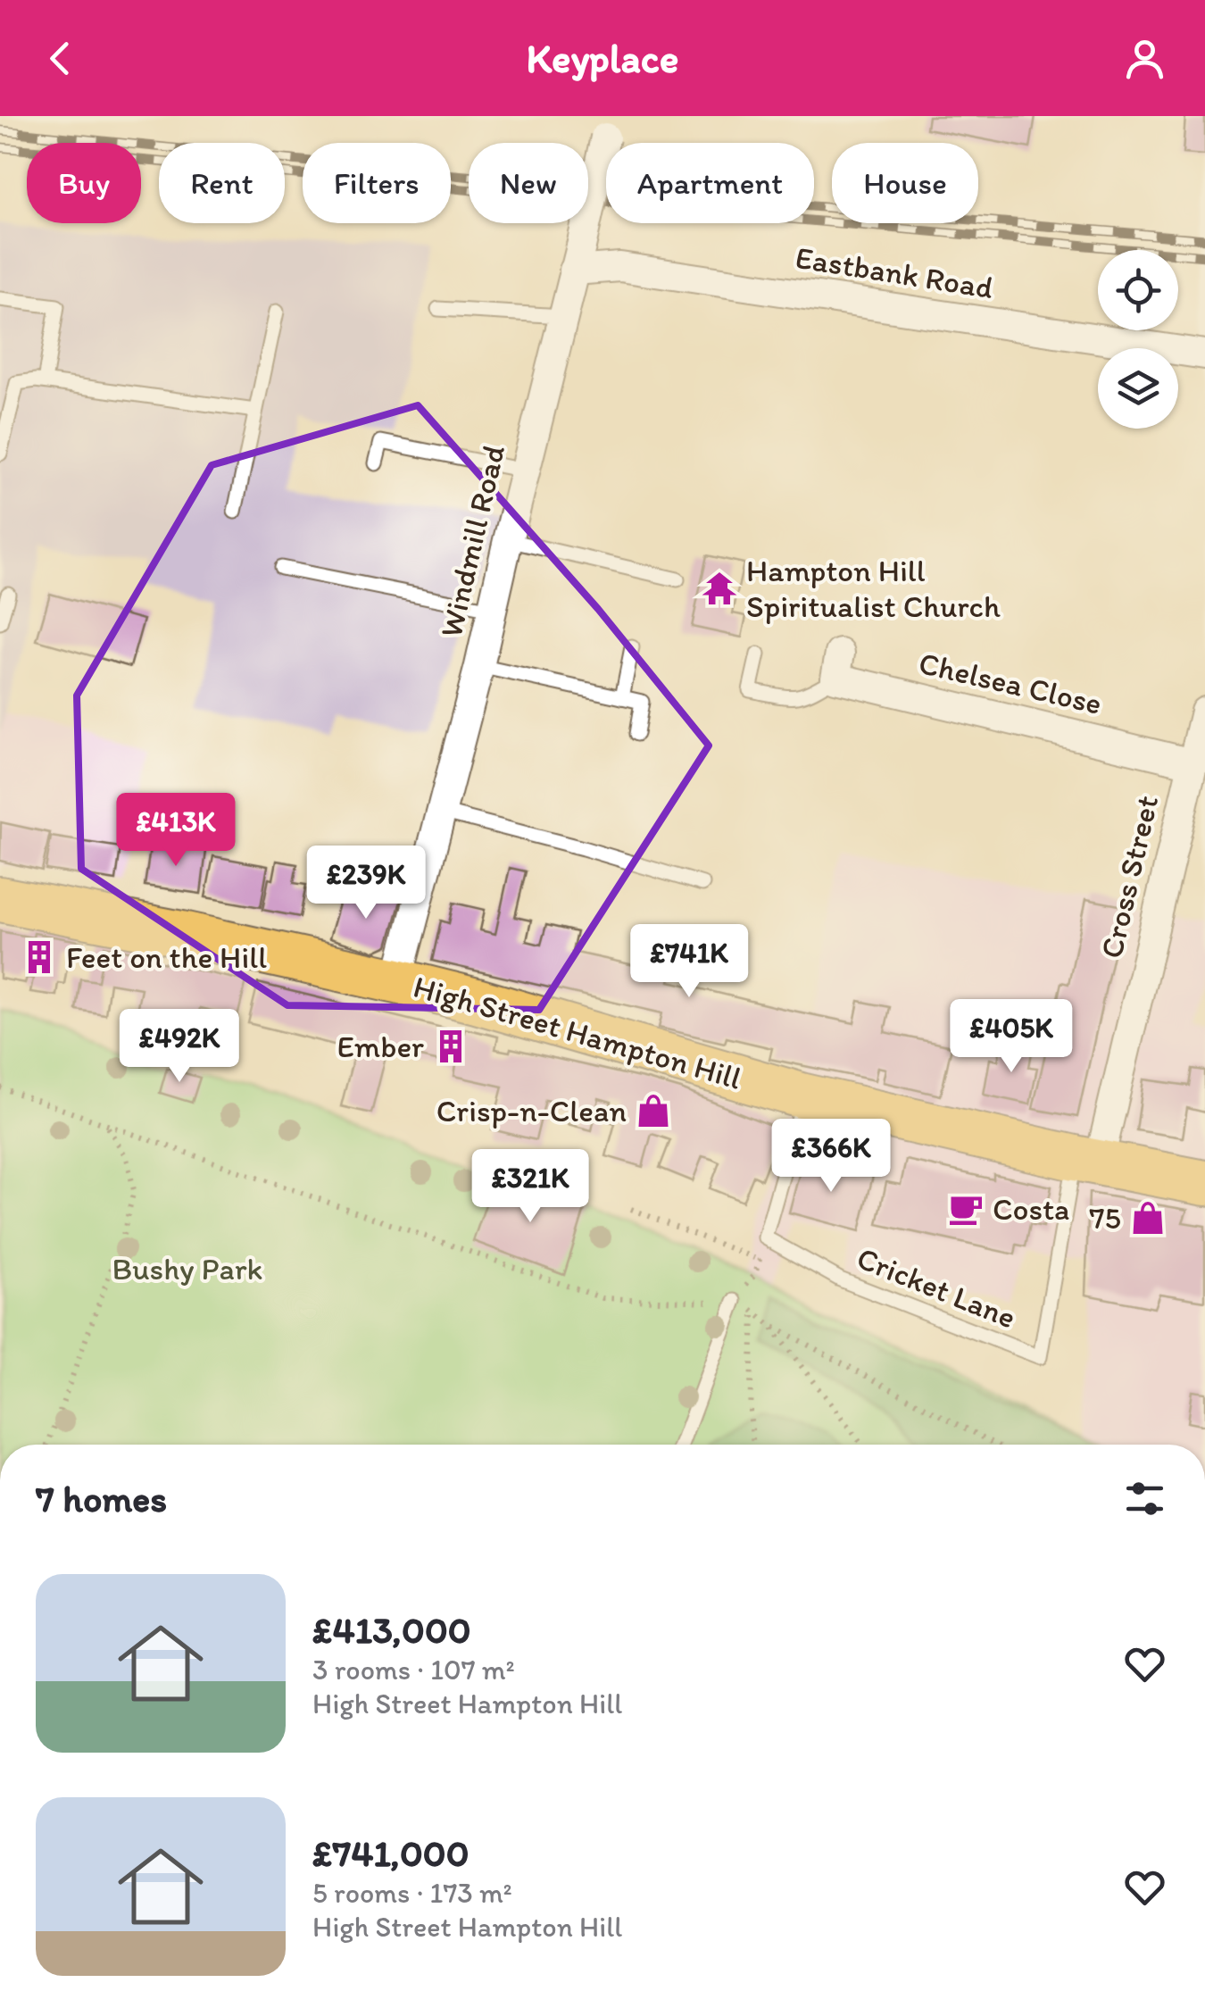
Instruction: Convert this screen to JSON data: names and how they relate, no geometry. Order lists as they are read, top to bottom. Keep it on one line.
{"streets":{"main road":["High Street Hampton Hill"],"street":["Eastbank Road","Windmill Road","Chelsea Close","Cross Street"],"lane":["Cricket Lane"]},"crossings":[["Eastbank Road","Windmill Road"],["Windmill Road","High Street Hampton Hill"],["Chelsea Close","Cross Street"],["Cross Street","High Street Hampton Hill"],["Cross Street","Cricket Lane"],["High Street Hampton Hill","Cricket Lane"]],"parks":["Bushy Park"],"places":{"temple":["Hampton Hill Spiritualist Church"],"building":["Feet on the Hill","Ember"],"shop":["Crisp-n-Clean","75"],"cafe":["Costa"]},"page":{"header":"Keyplace","chip":["Buy","Rent","Filters","New","Apartment","House"],"price":["£413K","£239K","£741K","£405K","£492K","£366K","£321K"],"heading":"7 homes","list":[{"name":"£413,000","note":"3 rooms · 107 m² · High Street Hampton Hill"},{"name":"£741,000","note":"5 rooms · 173 m² · High Street Hampton Hill"}]}}
